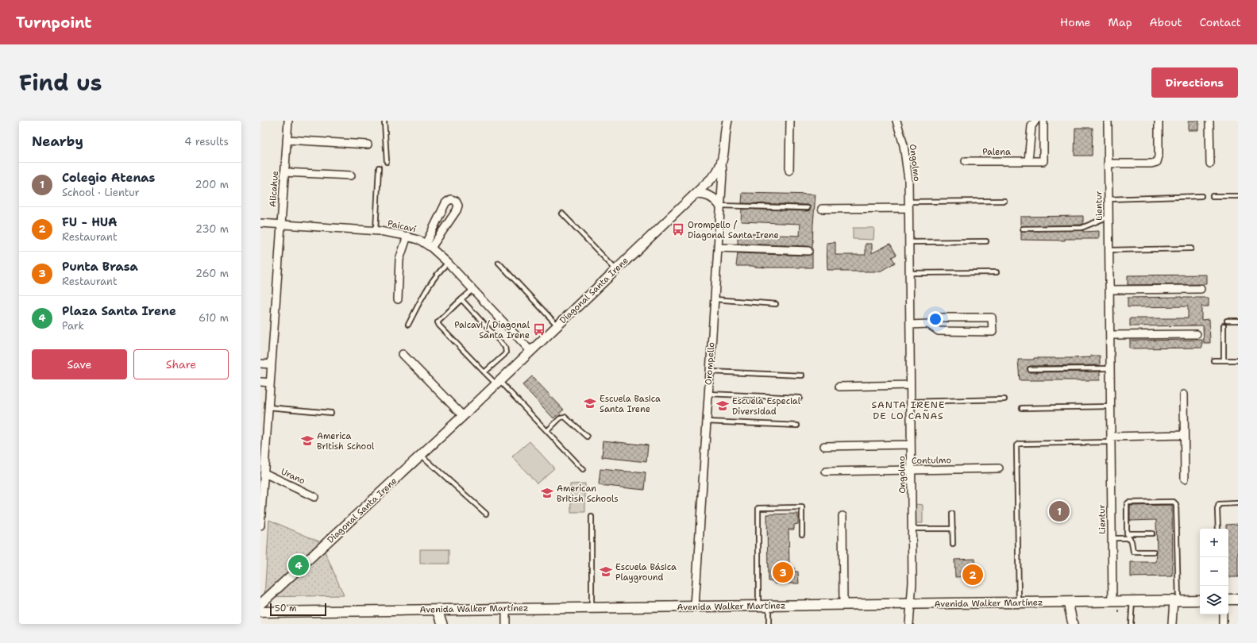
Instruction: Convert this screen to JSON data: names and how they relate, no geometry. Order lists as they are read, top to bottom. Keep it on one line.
{"streets":{"main road":["Avenida Walker Martínez"],"street":["Palena","Ongolmo","Alicahue","Lientur","Paicaví","Diagonal Santa Irene","Orompello","Contulmo","Urano"]},"crossings":[["Ongolmo","Contulmo"],["Ongolmo","Avenida Walker Martínez"],["Alicahue","Paicaví"],["Alicahue","Urano"],["Lientur","Avenida Walker Martínez"],["Paicaví","Diagonal Santa Irene"],["Diagonal Santa Irene","Orompello"],["Orompello","Avenida Walker Martínez"]],"districts":["SANTA IRENE DE LO CAÑAS"],"places":{"bus stop":["Orompello / Diagonal Santa Irene","Paicavi / Diagonal Santa Irene"],"school or university":["Escuela Basica Santa Irene","Escuela Especial Diversidad","America British School","American British Schools","Escuela Básica Playground"]},"scale_bar":"50 m","page":{"header":"Turnpoint","nav":["Home","Map","About","Contact"],"title":"Find us","buttons":["Directions",["Save","Share"]],"heading":["Nearby","4 results"],"list":[{"mark":"1","name":"Colegio Atenas","note":"School · Lientur","value":"200 m"},{"mark":"2","name":"FU - HUA","note":"Restaurant","value":"230 m"},{"mark":"3","name":"Punta Brasa","note":"Restaurant","value":"260 m"},{"mark":"4","name":"Plaza Santa Irene","note":"Park","value":"610 m"}],"pins":["1","4","3","2"],"map_buttons":["+","−"],"scale":"50 m"}}
